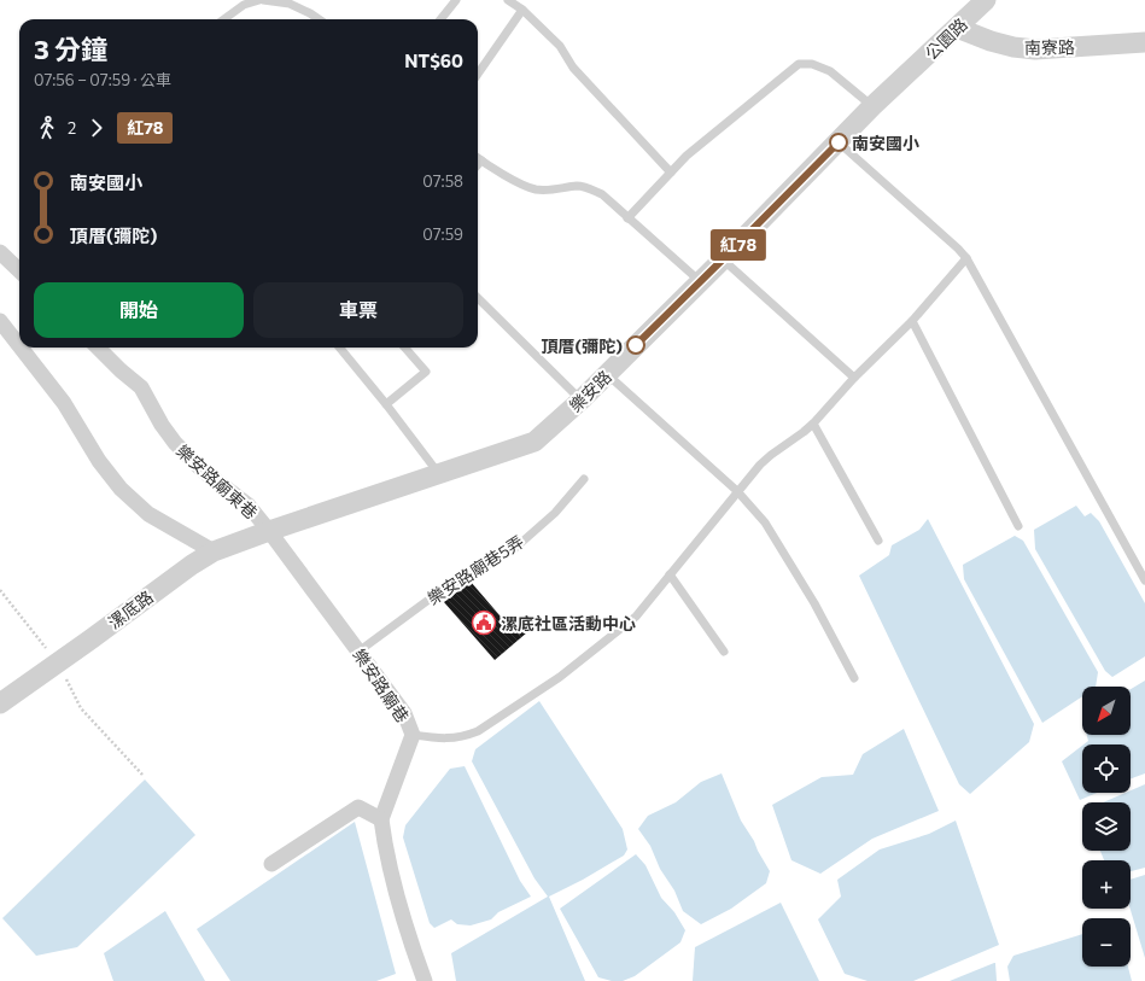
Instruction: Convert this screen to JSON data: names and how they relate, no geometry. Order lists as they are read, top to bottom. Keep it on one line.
{"streets":{"street":["公園路","南寮路","樂安路","樂安路廟東巷","漯底路","樂安路廟巷"],"lane":["樂安路廟巷5弄"]},"crossings":[["公園路","南寮路"],["公園路","樂安路"],["樂安路","樂安路廟東巷"],["樂安路","漯底路"],["樂安路","樂安路廟巷"],["樂安路廟東巷","漯底路"],["樂安路廟東巷","樂安路廟巷"],["樂安路廟巷5弄","樂安路廟巷"],["漯底路","樂安路廟巷"]],"places":{"other":["南安國小","頂厝(彌陀)"],"public building":["漯底社區活動中心"]},"lines":["bus line 紅78"],"north":"bottom left","page":{"on_map":"紅78","heading":["3 分鐘","07:56 – 07:59 · 公車","NT$60"],"legs":["2","紅78"],"list":[{"name":"南安國小","value":"07:58"},{"name":"頂厝(彌陀)","value":"07:59"}],"buttons":["開始","車票"],"map_buttons":["+","−"]}}
